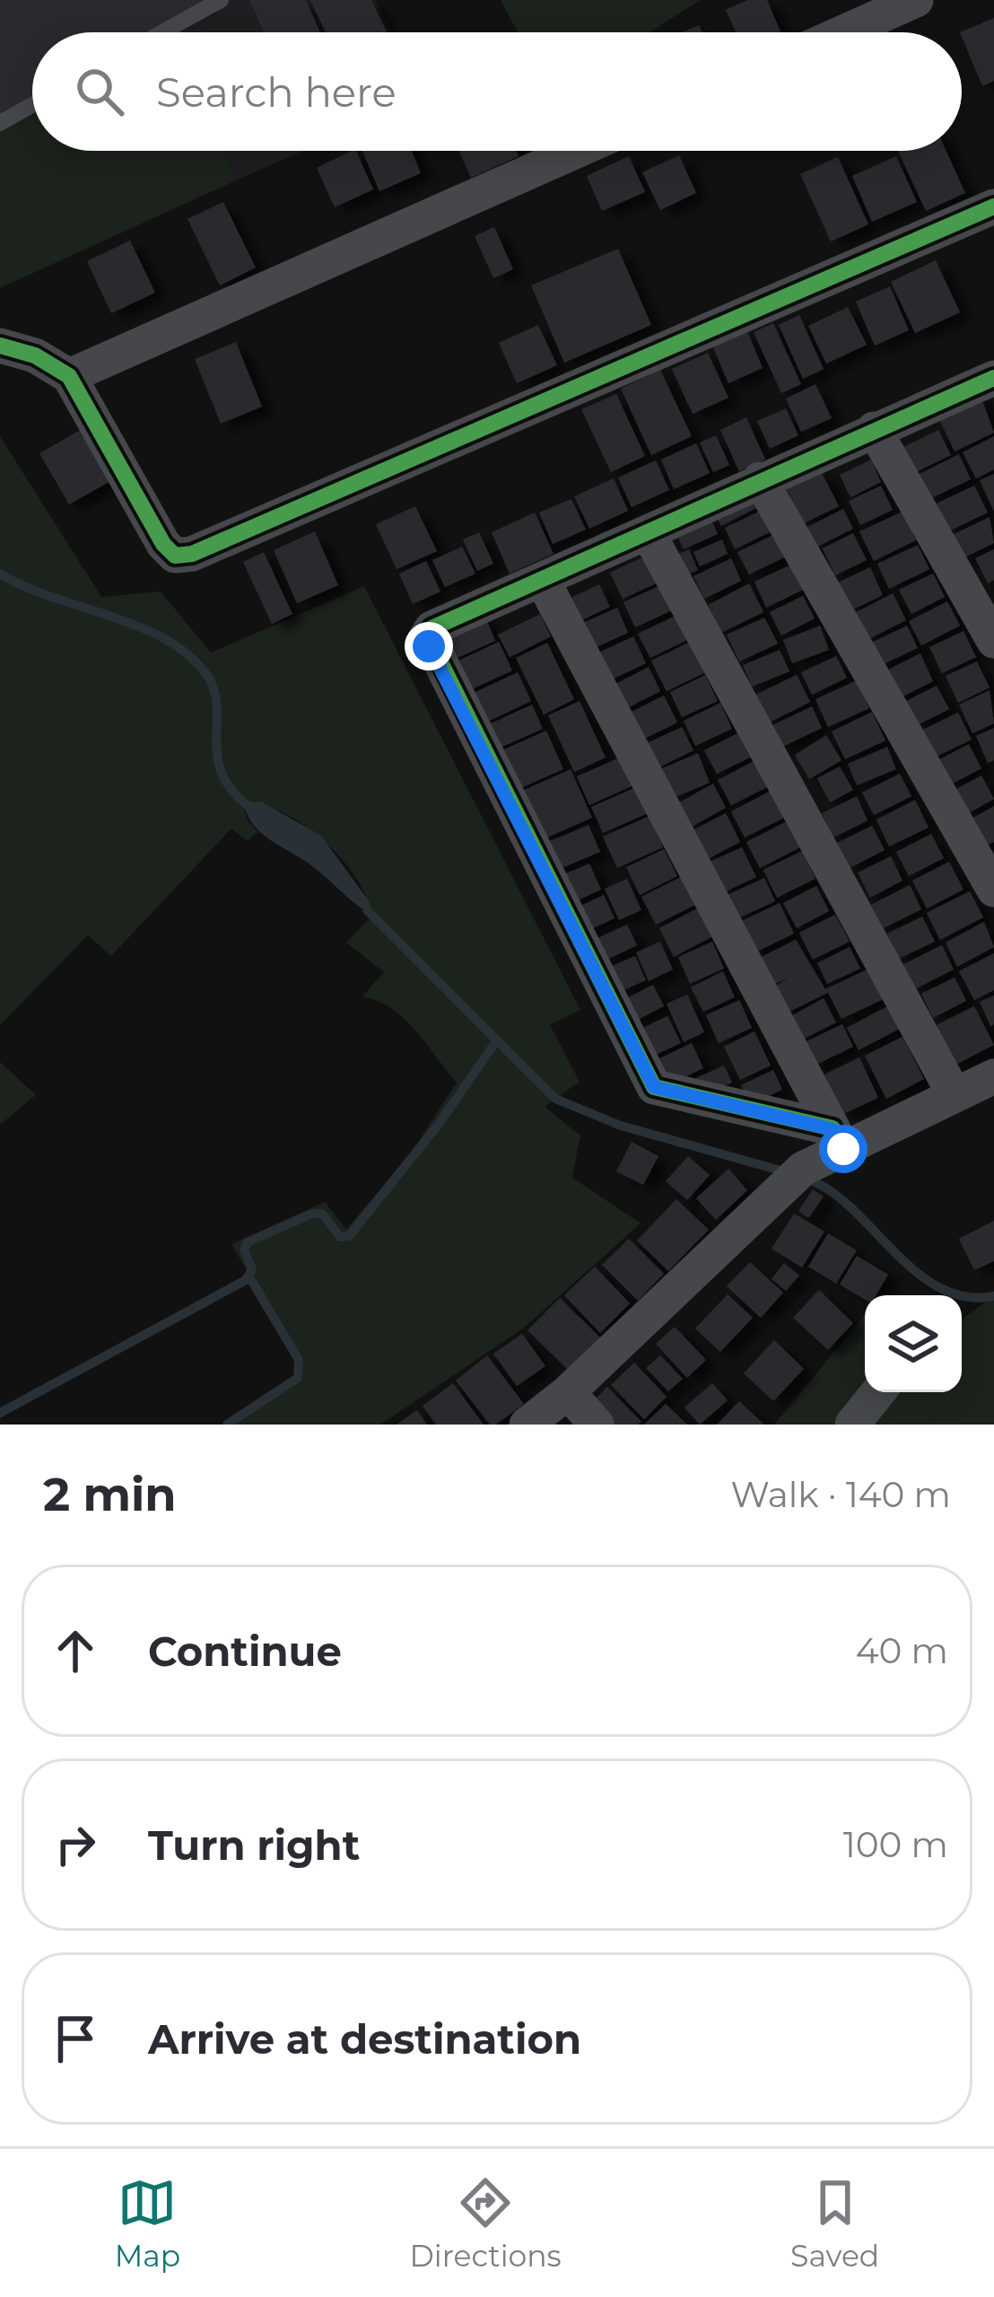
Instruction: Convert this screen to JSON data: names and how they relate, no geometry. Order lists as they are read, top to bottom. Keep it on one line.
{"page":{"search":"Search here","heading":["2 min","Walk · 140 m"],"list":[["Continue","40 m"],["Turn right","100 m"],"Arrive at destination"],"nav":["Map","Directions","Saved"]}}
